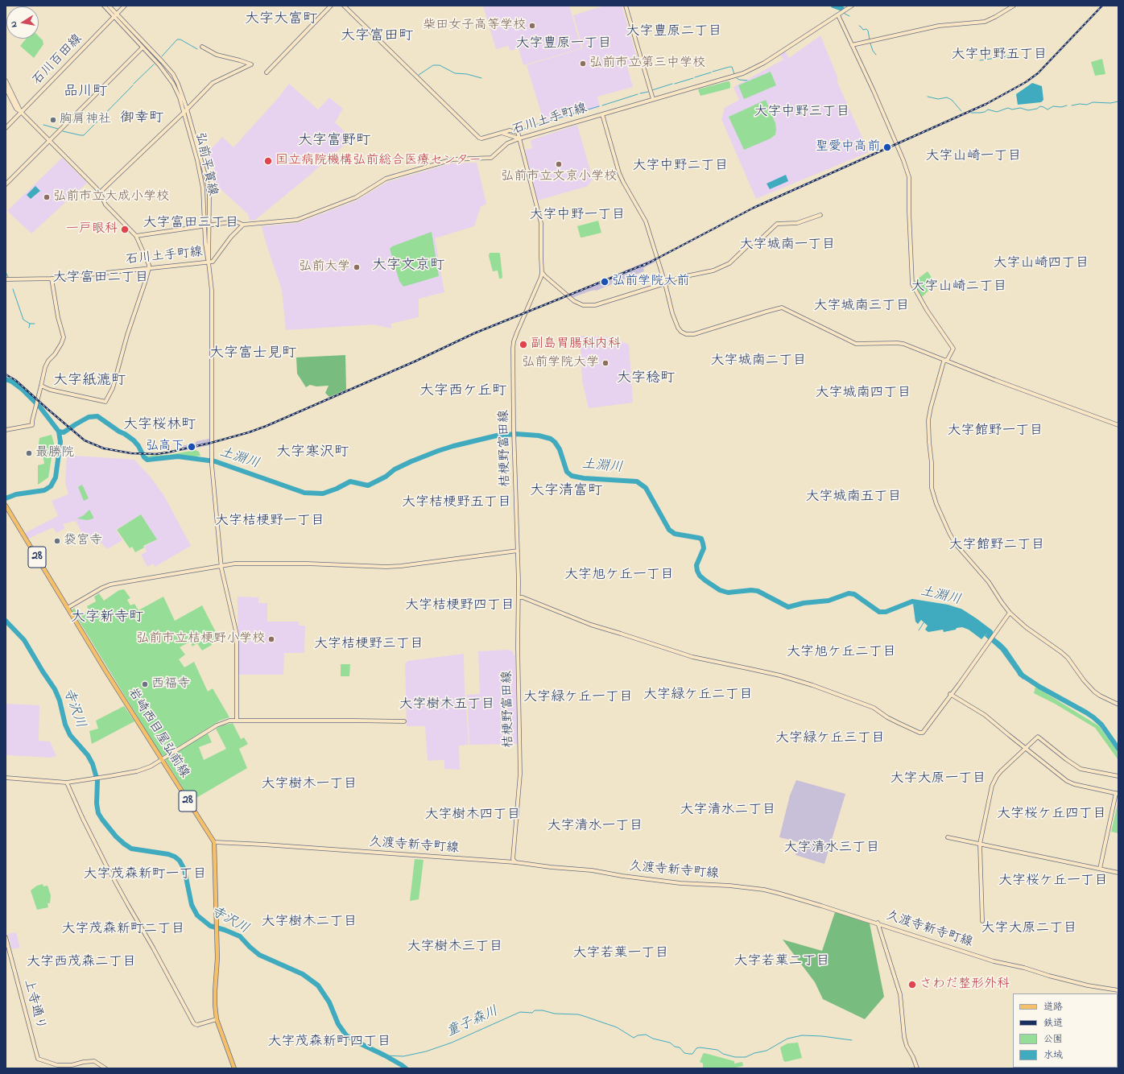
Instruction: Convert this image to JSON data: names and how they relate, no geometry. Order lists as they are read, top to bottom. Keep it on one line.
{"streets":{"main road":["28","岩崎西目屋弘前線"],"street":["石川百田線","石川土手町線","弘前平賀線","桔梗野富田線","久渡寺新寺町線","上寺通り"]},"crossings":[["石川百田線","弘前平賀線"],["石川土手町線","弘前平賀線"],["石川土手町線","桔梗野富田線"],["桔梗野富田線","久渡寺新寺町線"],["岩崎西目屋弘前線","久渡寺新寺町線"]],"districts":["大字大富町","大字豊原二丁目","大字富田町","大字豊原一丁目","大字中野五丁目","品川町","大字中野三丁目","御幸町","大字富野町","大字山崎一丁目","大字中野二丁目","大字中野一丁目","大字富田三丁目","大字城南一丁目","大字山崎四丁目","大字文京町","大字富田二丁目","大字山崎二丁目","大字城南三丁目","大字富士見町","大字城南二丁目","大字稔町","大字紙漉町","大字西ケ丘町","大字城南四丁目","大字桜林町","大字館野一丁目","大字寒沢町","大字清富町","大字城南五丁目","大字桔梗野五丁目","大字桔梗野一丁目","大字館野二丁目","大字旭ケ丘一丁目","大字桔梗野四丁目","大字新寺町","大字桔梗野三丁目","大字旭ケ丘二丁目","大字緑ケ丘二丁目","大字緑ケ丘一丁目","大字樹木五丁目","大字緑ケ丘三丁目","大字大原一丁目","大字樹木一丁目","大字清水二丁目","大字桜ケ丘四丁目","大字樹木四丁目","大字清水一丁目","大字清水三丁目","大字茂森新町一丁目","大字桜ケ丘一丁目","大字樹木二丁目","大字大原二丁目","大字茂森新町二丁目","大字樹木三丁目","大字若葉一丁目","大字若葉二丁目","大字西茂森二丁目","大字茂森新町四丁目"],"water":["土淵川","寺沢川","童子森川"],"places":["柴田女子高等学校","弘前市立第三中学校","胸肩神社","聖愛中高前","国立病院機構弘前総合医療センター","弘前市立文京小学校","弘前市立大成小学校","一戸眼科","弘前大学","弘前学院大前","副島胃腸科内科","弘前学院大学","弘高下","最勝院","袋宮寺","弘前市立桔梗野小学校","西福寺","さわだ整形外科"],"legend":["道路","鉄道","公園","水域"],"north":"left"}
